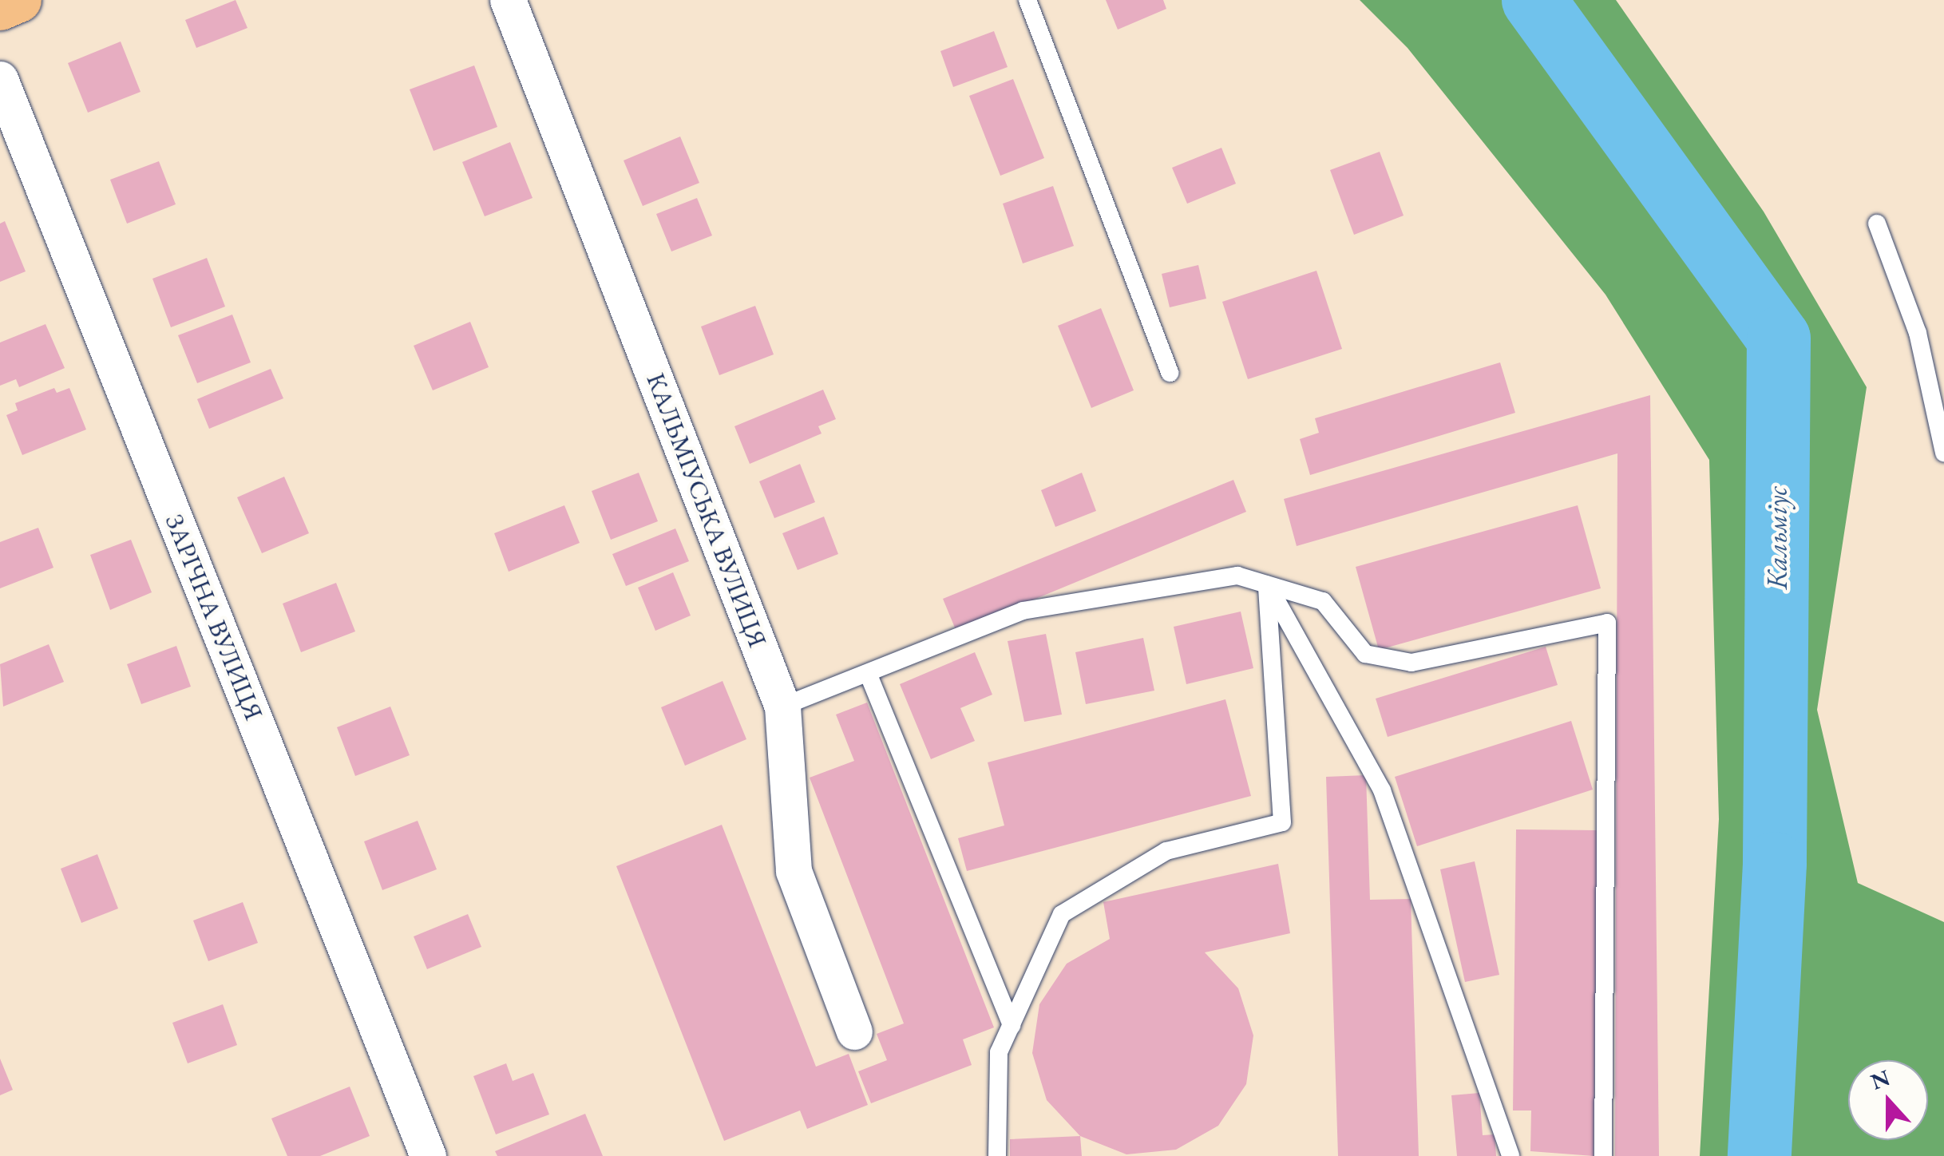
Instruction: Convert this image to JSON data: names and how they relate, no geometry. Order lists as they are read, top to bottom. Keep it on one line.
{"streets":{"street":["КАЛЬМІУСЬКА ВУЛИЦЯ","ЗАРІЧНА ВУЛИЦЯ"]},"water":["Кальміус"],"north":"top"}
